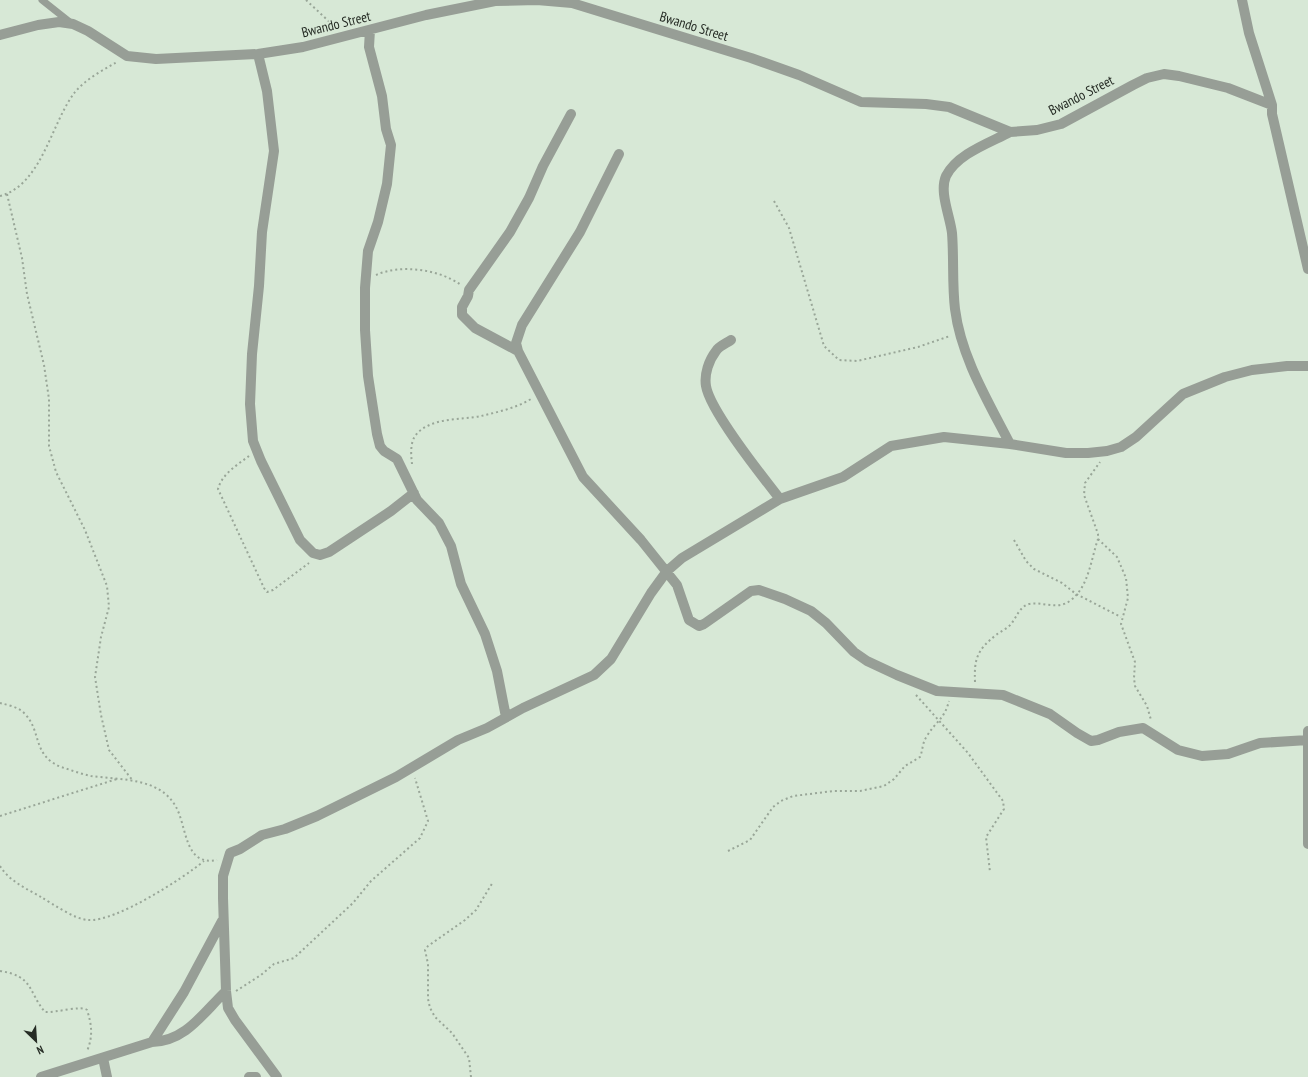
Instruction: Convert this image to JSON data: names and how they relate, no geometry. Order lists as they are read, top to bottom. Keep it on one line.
{"streets":{"street":["Bwando Street"]},"north":"bottom right"}
